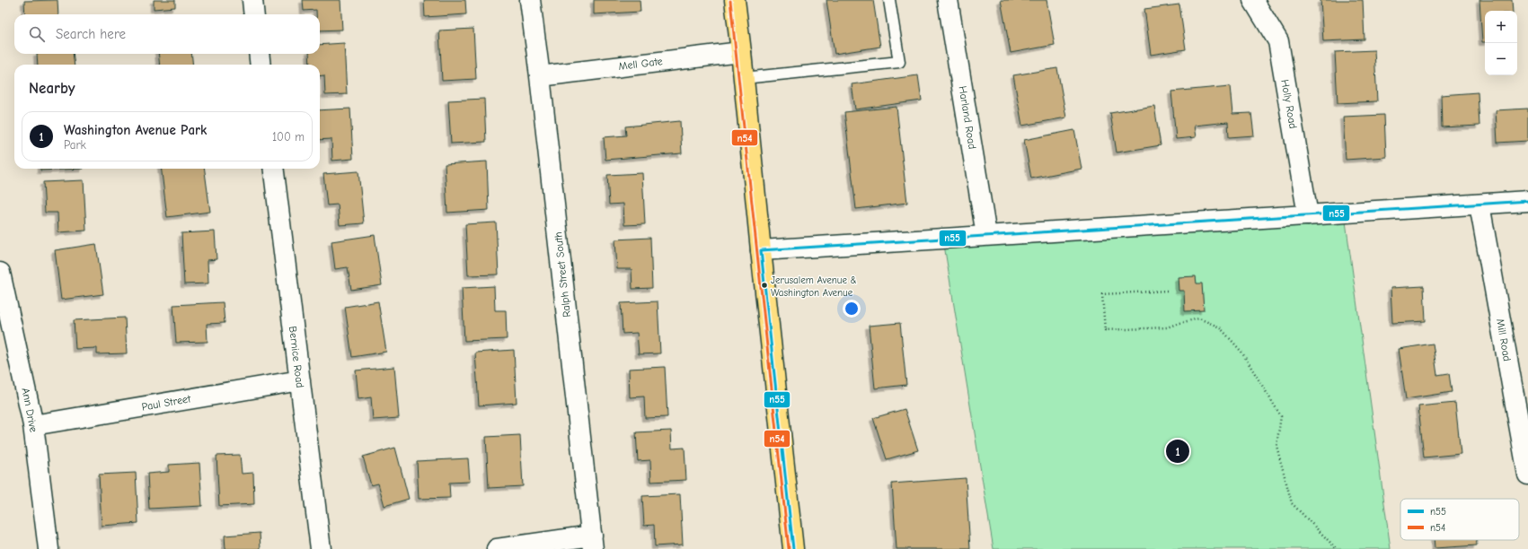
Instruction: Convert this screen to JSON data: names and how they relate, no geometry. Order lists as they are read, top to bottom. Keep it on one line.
{"streets":{"street":["Mell Gate","Holly Road","Harland Road","Ralph Street South","Mill Road","Bernice Road","Paul Street","Ann Drive"]},"crossings":[["Mell Gate","Ralph Street South"],["Bernice Road","Paul Street"],["Paul Street","Ann Drive"]],"places":["Jerusalem Avenue & Washington Avenue"],"lines":["transit line n54","transit line n55"],"legend":["n55","n54"],"page":{"map_buttons":["+","−"],"search":"Search here","heading":"Nearby","list":[{"mark":"1","name":"Washington Avenue Park","note":"Park","value":"100 m"}],"pins":"1"}}
